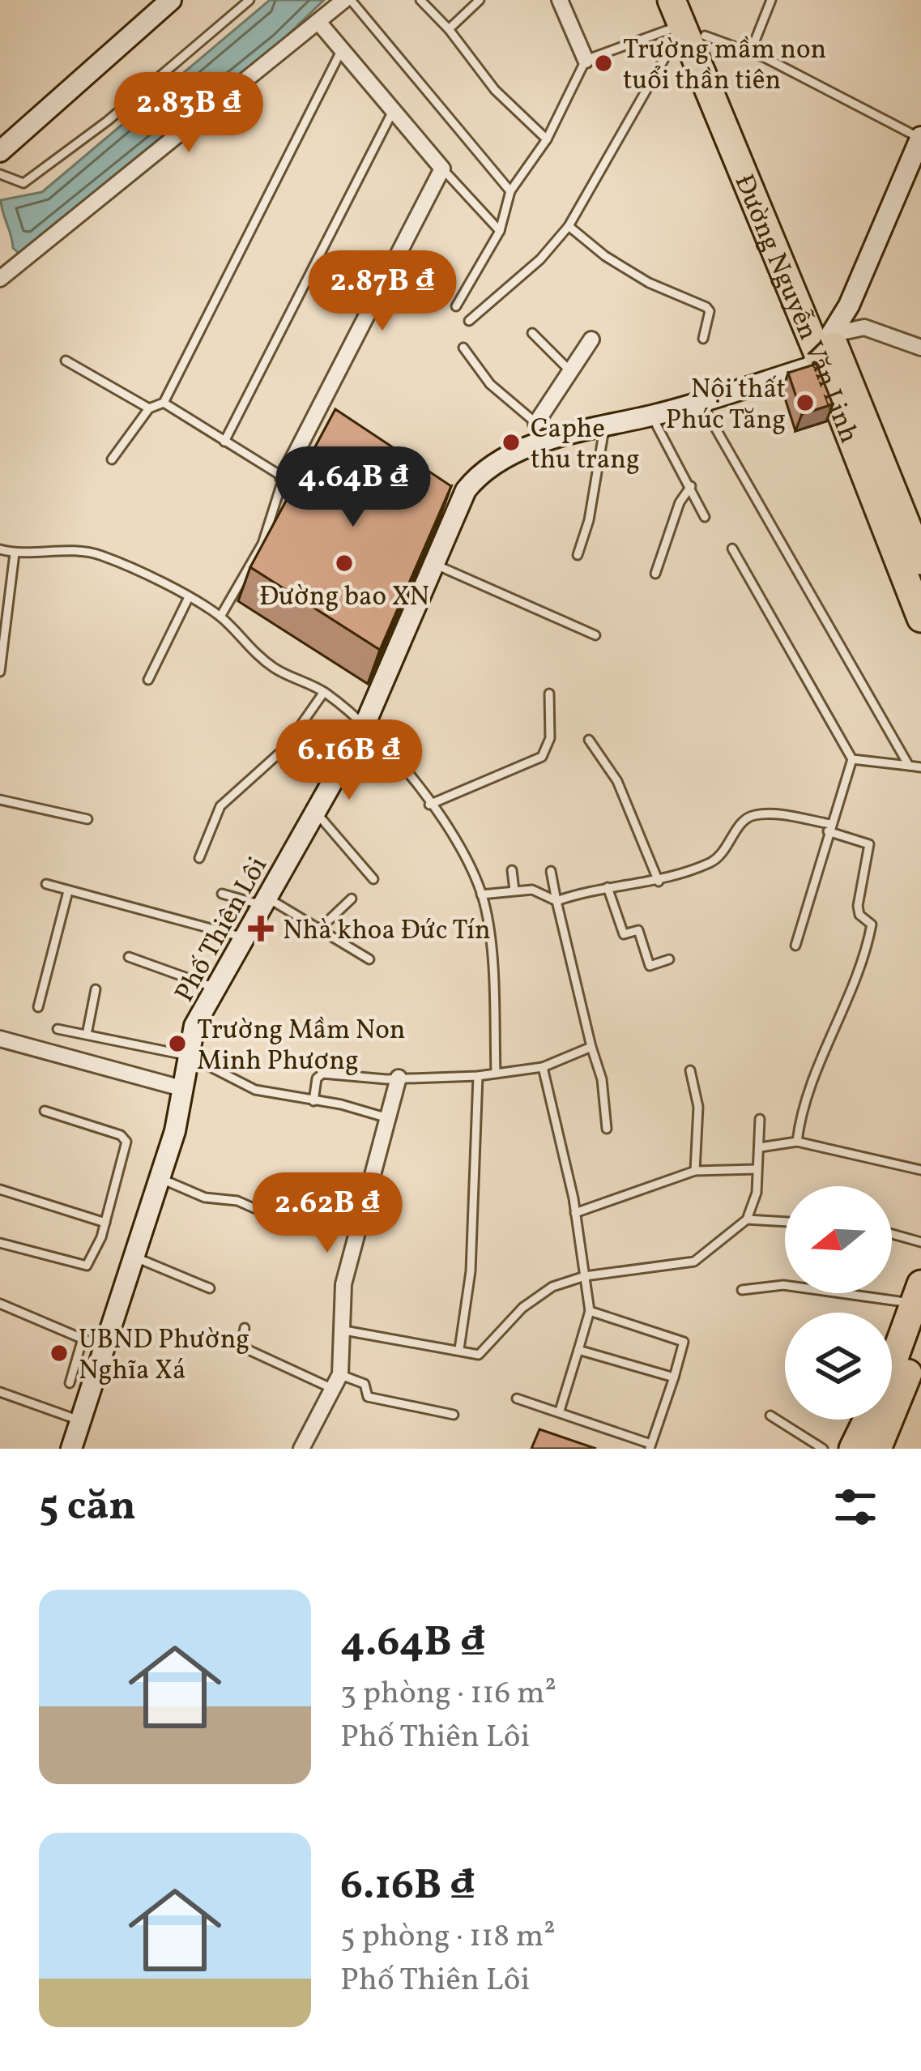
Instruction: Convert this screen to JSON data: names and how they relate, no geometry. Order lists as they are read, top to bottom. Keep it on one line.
{"streets":{"highway":["Đường Nguyễn Văn Linh"],"main road":["Phố Thiên Lôi"]},"crossings":[["Đường Nguyễn Văn Linh","Phố Thiên Lôi"]],"places":{"other":["Trường mầm non tuổi thần tiên","Nội thất Phúc Tăng","Caphe thu trang","Đường bao XN","Trường Mầm Non Minh Phương","UBND Phường Nghĩa Xá"],"health":["Nhà khoa Đức Tín"]},"north":"left","page":{"price":["2.83B ₫","2.87B ₫","4.64B ₫","6.16B ₫","2.62B ₫"],"heading":"5 căn","list":[{"name":"4.64B ₫","note":"3 phòng · 116 m² · Phố Thiên Lôi"},{"name":"6.16B ₫","note":"5 phòng · 118 m² · Phố Thiên Lôi"}]}}
